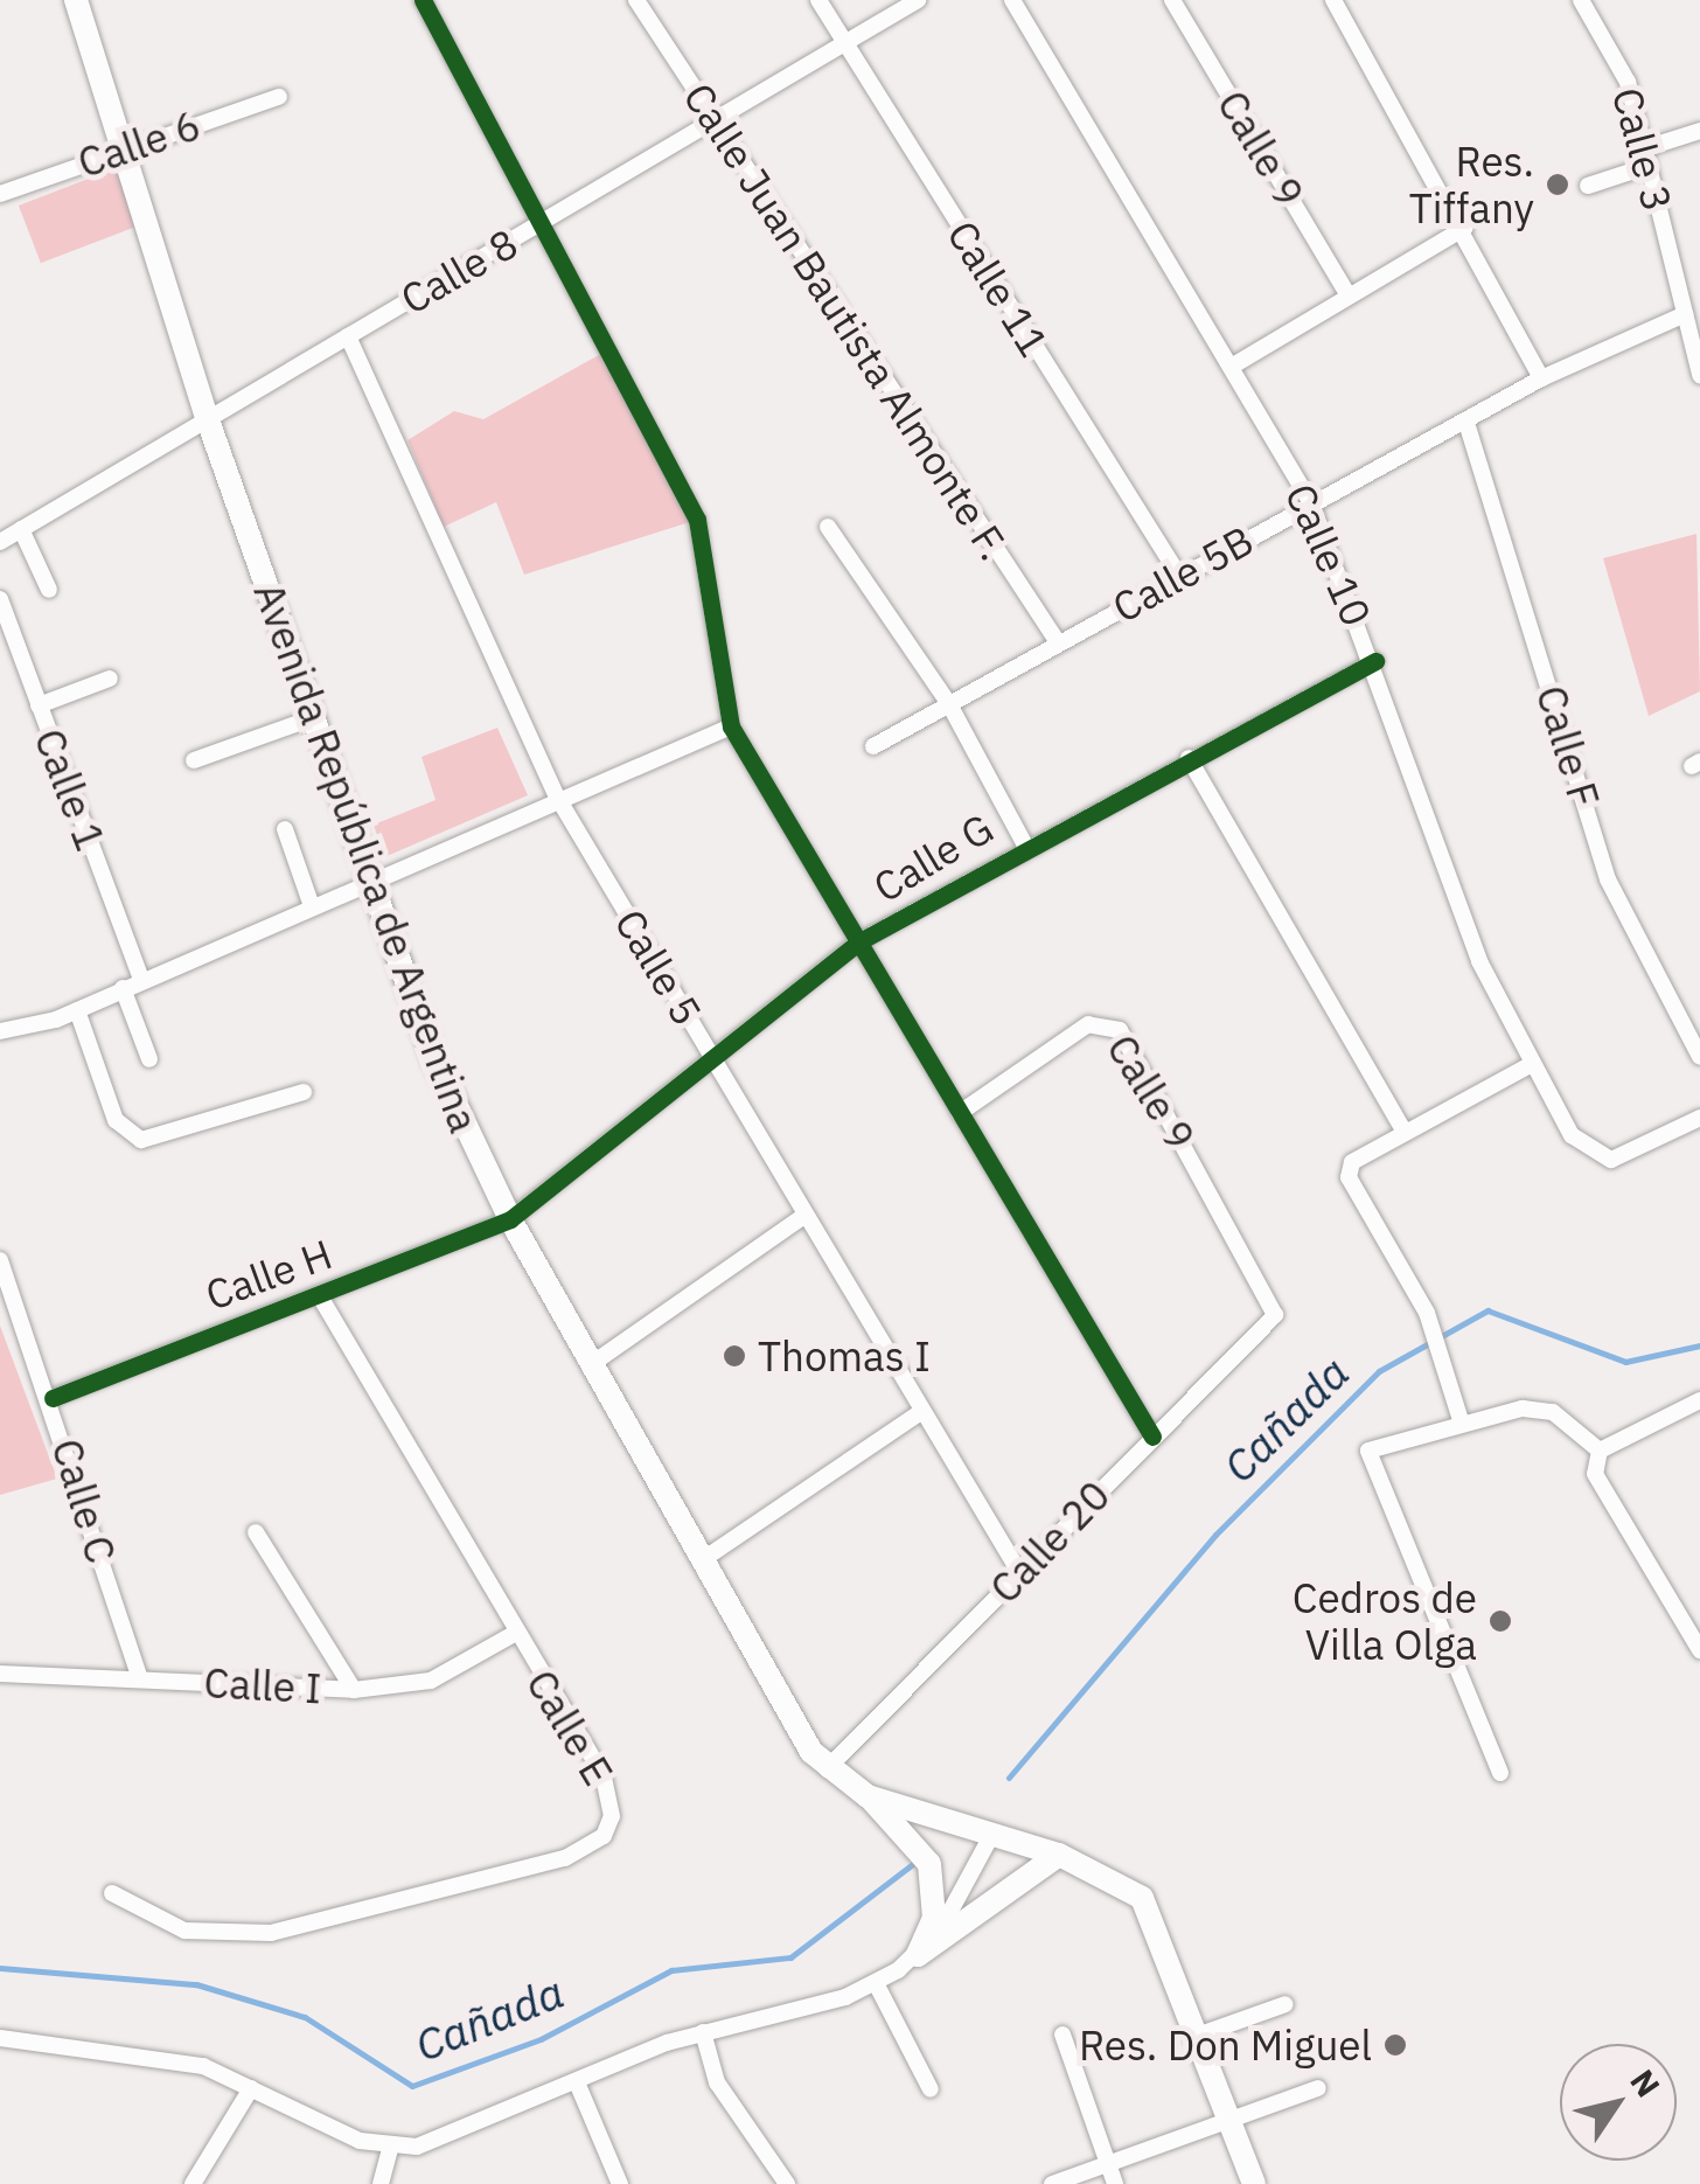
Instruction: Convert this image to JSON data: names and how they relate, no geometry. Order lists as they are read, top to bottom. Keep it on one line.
{"streets":{"main road":["Avenida República de Argentina"],"street":["Calle 6","Calle 9","Calle 3","Calle 8","Calle 11","Calle Juan Bautista Almonte F.","Calle 10","Calle 5B","Calle F","Calle 1","Calle G","Calle 5","Calle H","Calle C","Calle 20","Calle I","Calle E"]},"crossings":[["Calle 6","Avenida República de Argentina"],["Calle 9","Calle 20"],["Calle 3","Calle 5B"],["Calle 8","Calle 11"],["Calle 8","Calle Juan Bautista Almonte F."],["Calle 8","Avenida República de Argentina"],["Calle 8","Calle 5"],["Calle 11","Calle 5B"],["Calle Juan Bautista Almonte F.","Calle 5B"],["Calle 10","Calle 5B"],["Calle 10","Calle G"],["Calle 5B","Calle F"],["Avenida República de Argentina","Calle G"],["Avenida República de Argentina","Calle H"],["Avenida República de Argentina","Calle 20"],["Calle G","Calle 5"],["Calle G","Calle H"],["Calle 5","Calle 20"],["Calle H","Calle C"],["Calle H","Calle E"],["Calle C","Calle I"],["Calle I","Calle E"]],"water":["Cañada"],"places":["Res. Tiffany","Thomas I","Cedros de Villa Olga","Res. Don Miguel"],"north":"top right"}
